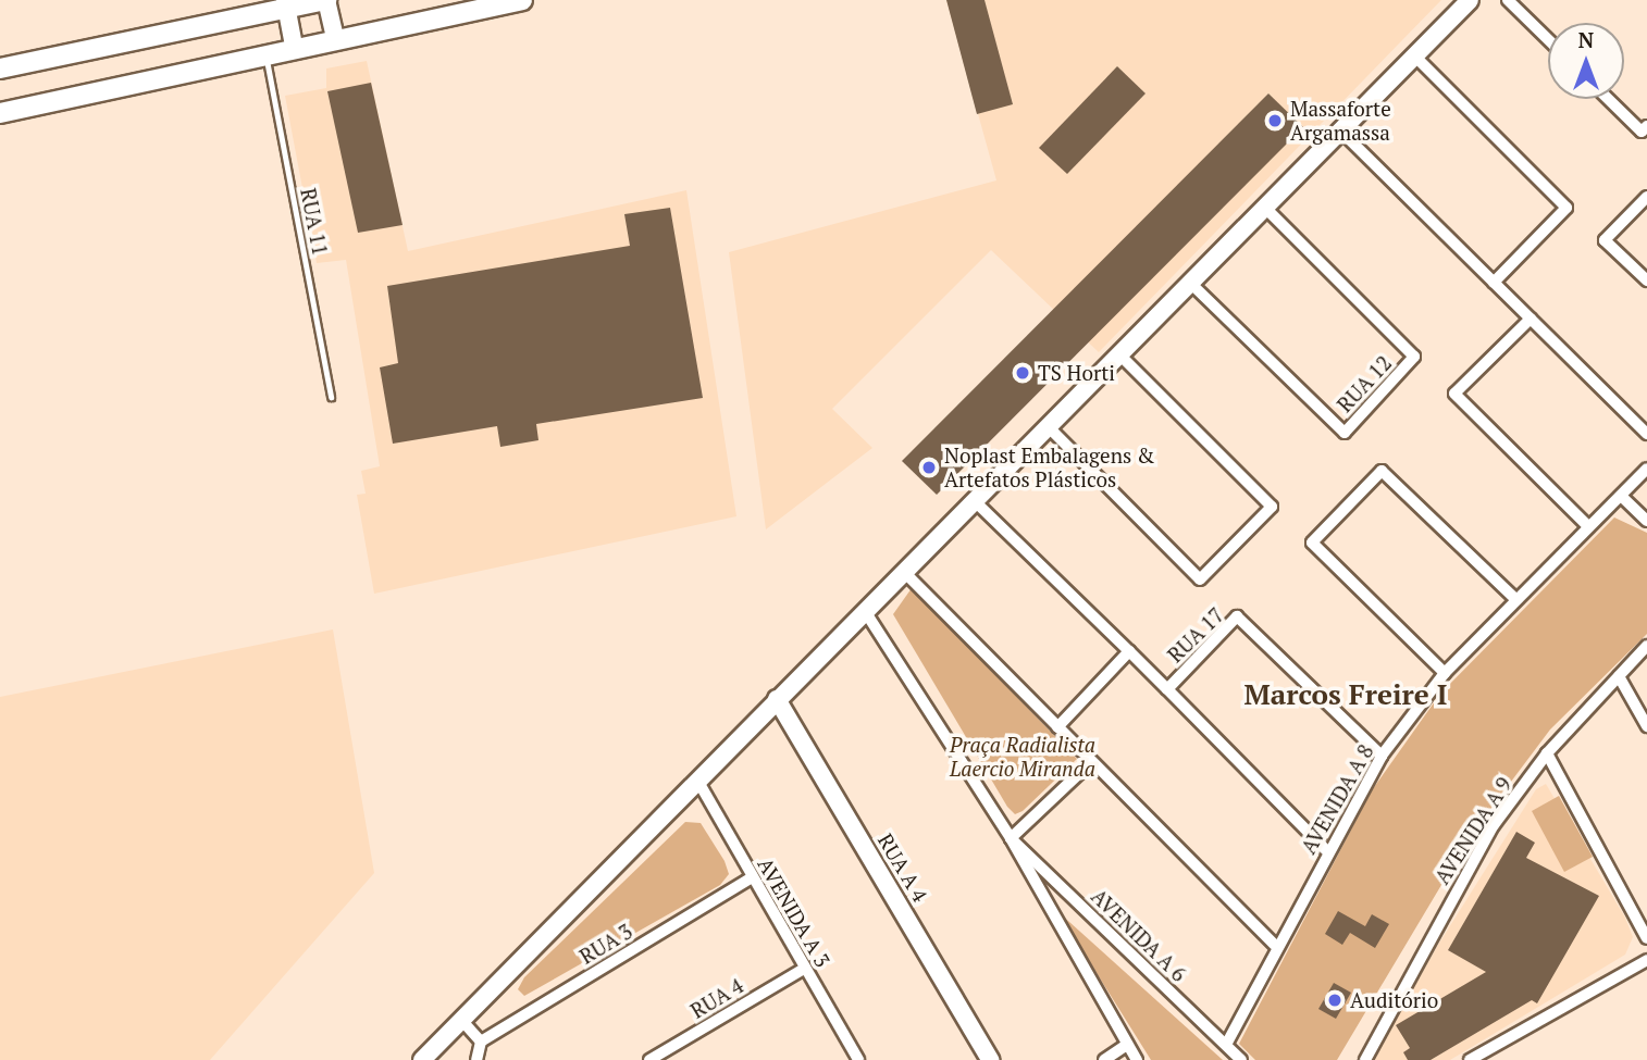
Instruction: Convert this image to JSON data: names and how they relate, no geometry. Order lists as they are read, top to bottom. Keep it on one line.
{"streets":{"street":["RUA 12","RUA 17","AVENIDA A 8","AVENIDA A 9","RUA A 4","AVENIDA A 3","AVENIDA A 6","RUA 3","RUA 4"],"lane":["RUA 11"]},"crossings":[["RUA 17","AVENIDA A 8"],["AVENIDA A 8","AVENIDA A 6"],["AVENIDA A 3","RUA 3"],["AVENIDA A 3","RUA 4"]],"districts":["Marcos Freire I"],"parks":["Praça Radialista Laercio Miranda"],"places":["Massaforte Argamassa","TS Horti","Noplast Embalagens & Artefatos Plásticos","Auditório"],"north":"top"}
